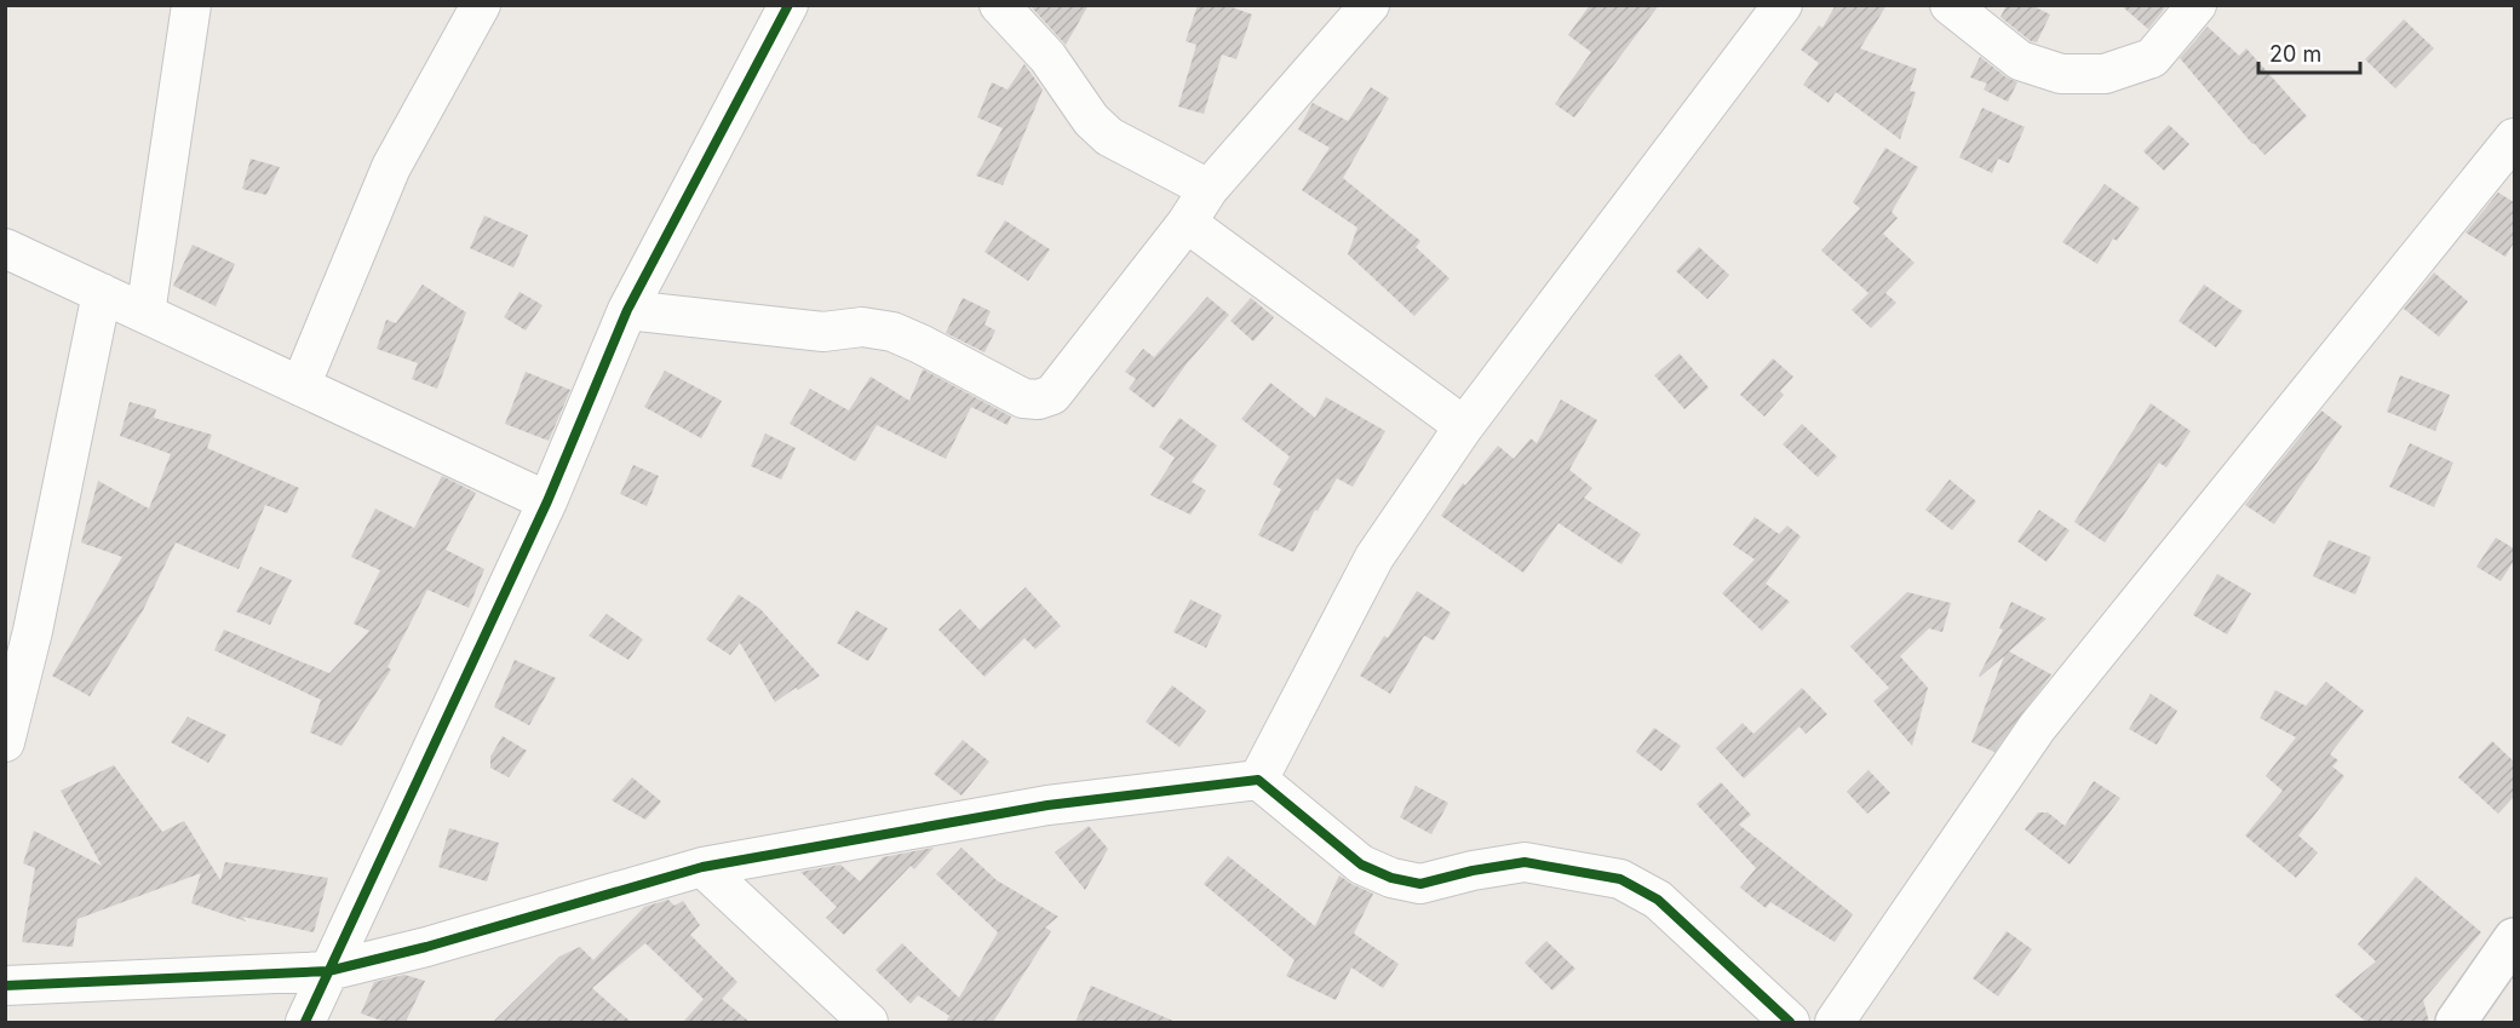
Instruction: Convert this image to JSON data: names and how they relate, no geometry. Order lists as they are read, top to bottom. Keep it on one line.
{"scale_bar":"20 m"}
